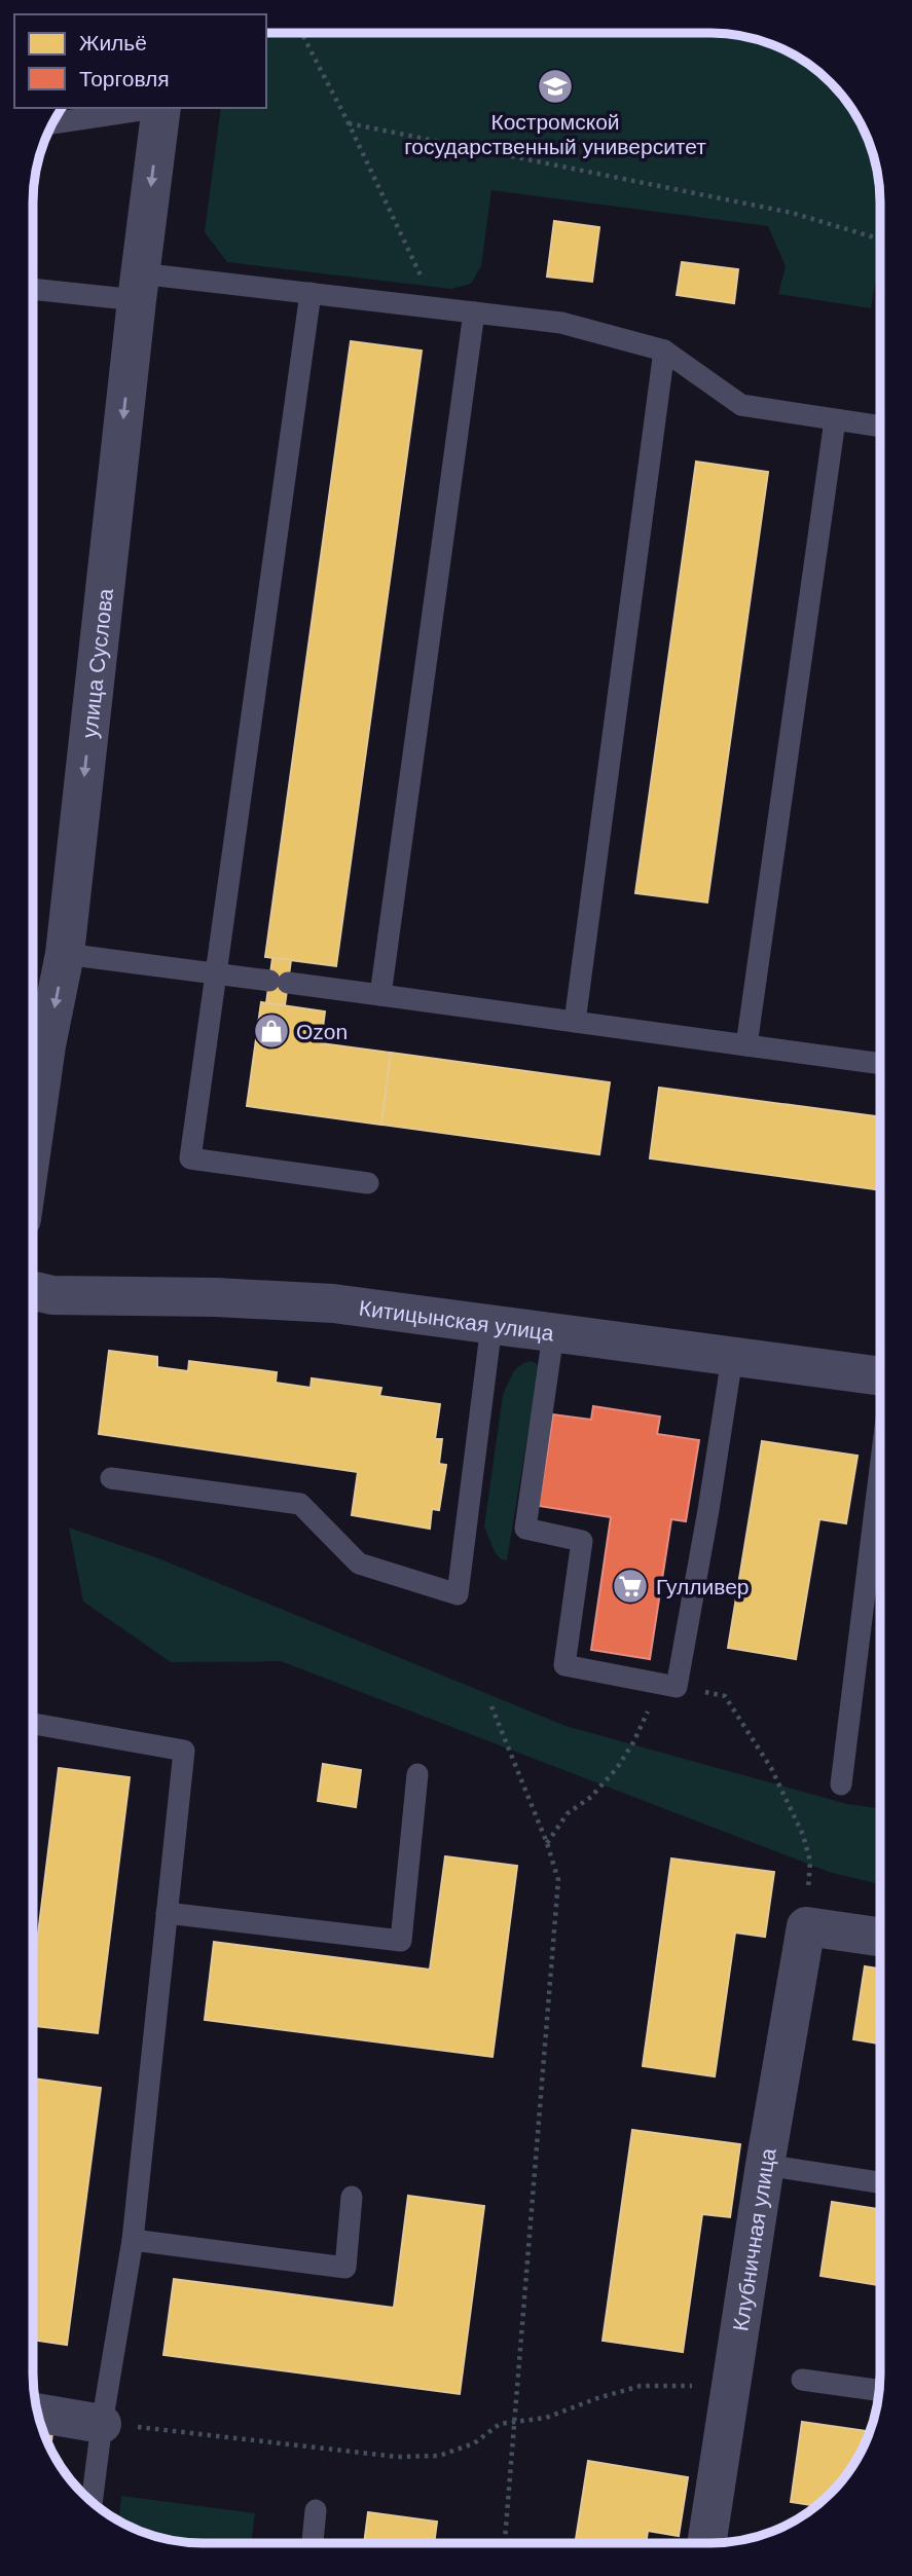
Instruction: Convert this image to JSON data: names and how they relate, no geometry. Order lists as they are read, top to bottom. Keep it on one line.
{"streets":{"street":["улица Суслова","Китицынская улица","Клубничная улица"]},"one_way":["улица Суслова"],"places":{"school or university":["Костромской государственный университет"],"shop":["Ozon"],"supermarket":["Гулливер"]},"legend":["Жильё","Торговля"]}
